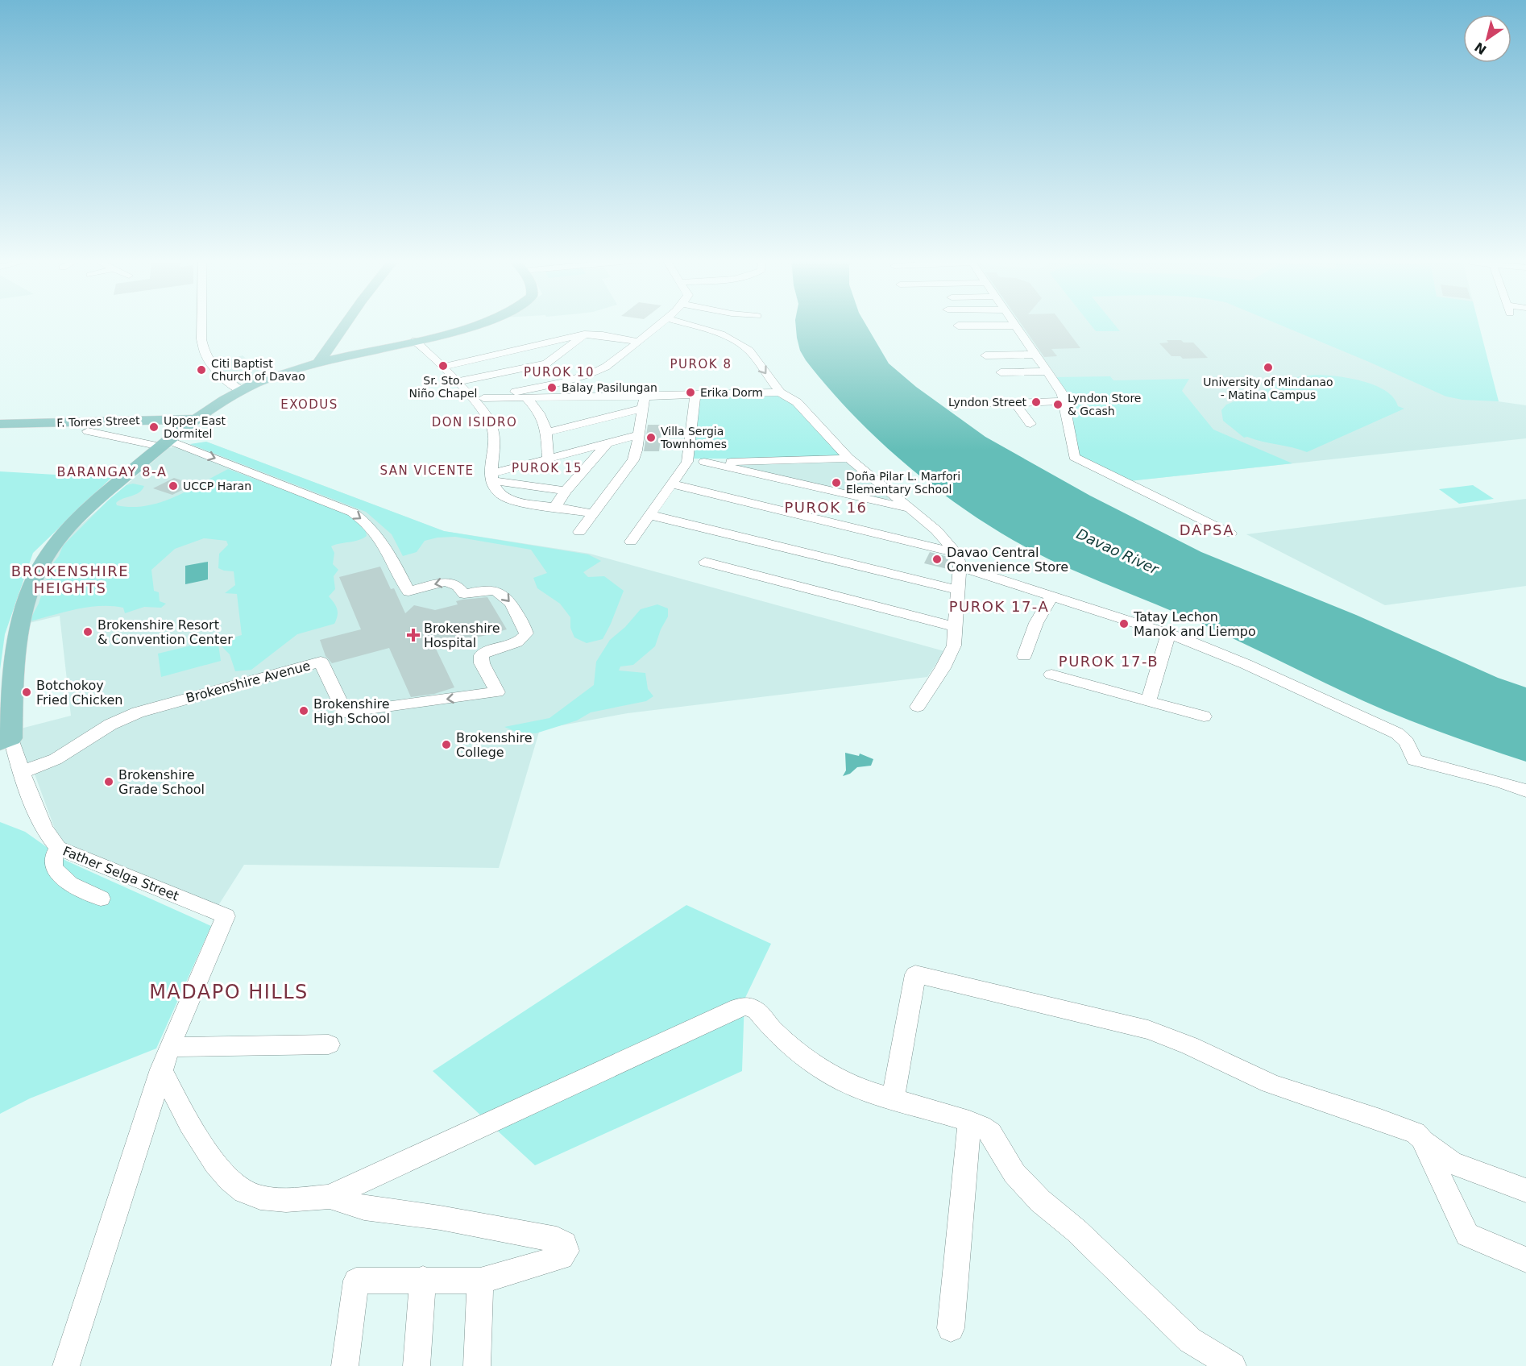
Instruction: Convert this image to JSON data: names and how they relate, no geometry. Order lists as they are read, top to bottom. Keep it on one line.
{"streets":{"main road":["F. Torres Street","Father Selga Street"],"street":["Brokenshire Avenue"]},"crossings":[["F. Torres Street","Father Selga Street"],["Brokenshire Avenue","Father Selga Street"]],"districts":["PUROK 8","PUROK 10","EXODUS","DON ISIDRO","PUROK 15","SAN VICENTE","BARANGAY 8-A","PUROK 16","DAPSA","BROKENSHIRE HEIGHTS","PUROK 17-A","PUROK 17-B","MADAPO HILLS"],"water":["Davao River"],"places":{"other":["Sr. Sto. Niño Chapel","University of Mindanao - Matina Campus","Citi Baptist Church of Davao","Balay Pasilungan","Erika Dorm","Lyndon Street","Lyndon Store & Gcash","Upper East Dormitel","Villa Sergia Townhomes","Doña Pilar L. Marfori Elementary School","UCCP Haran","Davao Central Convenience Store","Tatay Lechon Manok and Liempo","Brokenshire Resort & Convention Center","Botchokoy Fried Chicken","Brokenshire High School","Brokenshire College","Brokenshire Grade School"],"health":["Brokenshire Hospital"]},"north":"bottom left"}
